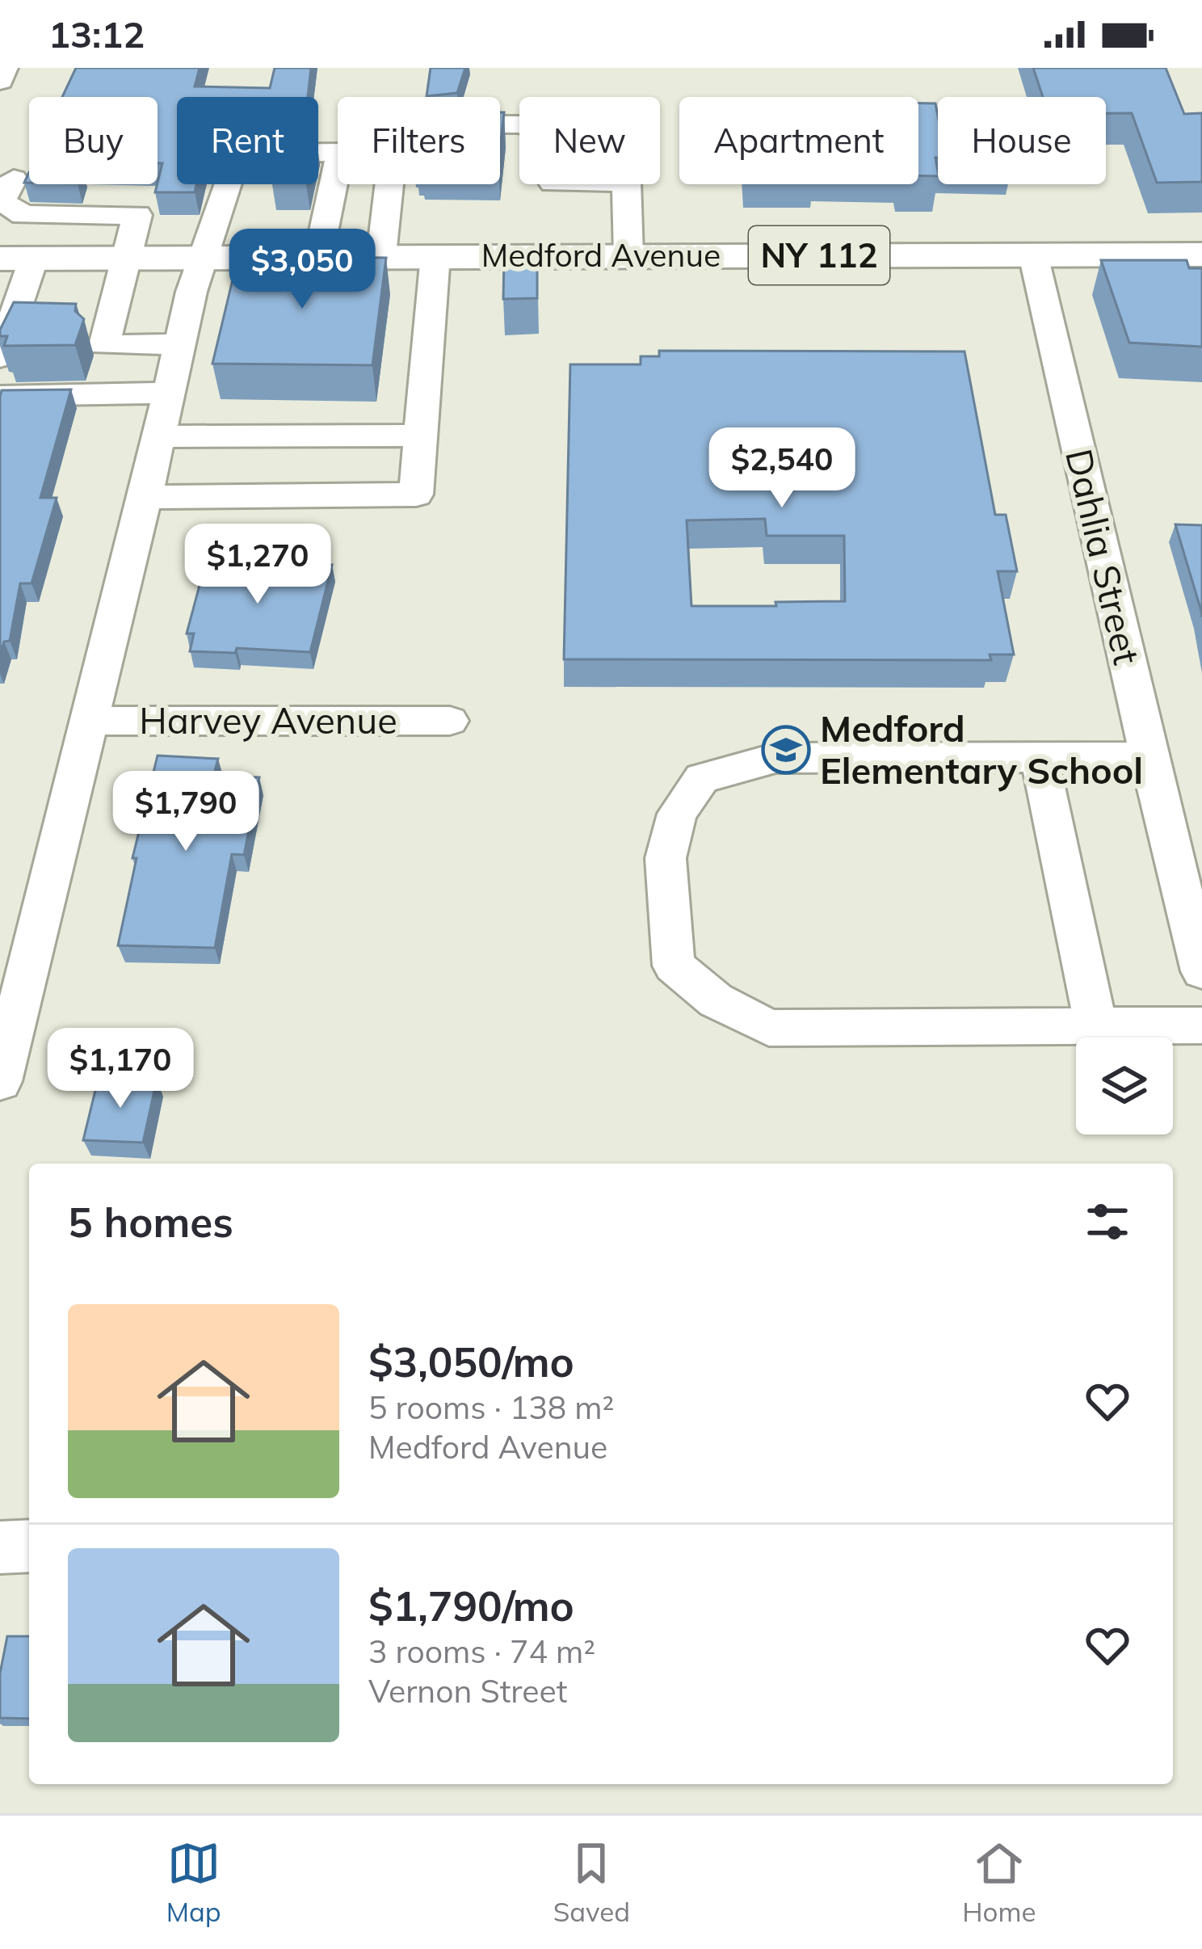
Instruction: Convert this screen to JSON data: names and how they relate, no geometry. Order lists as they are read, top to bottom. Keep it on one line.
{"streets":{"main road":["Medford Avenue","NY 112"],"street":["Dahlia Street","Harvey Avenue"]},"crossings":[["Medford Avenue","Dahlia Street"]],"places":{"school or university":["Medford Elementary School"]},"page":{"status":"13:12","chip":["Buy","Rent","Filters","New","Apartment","House"],"price":["$3,050","$2,540","$1,270","$1,790","$1,170"],"heading":"5 homes","list":[{"name":"$3,050/mo","note":"5 rooms · 138 m² · Medford Avenue"},{"name":"$1,790/mo","note":"3 rooms · 74 m² · Vernon Street"}],"tabs":["Map","Saved","Home"]}}
